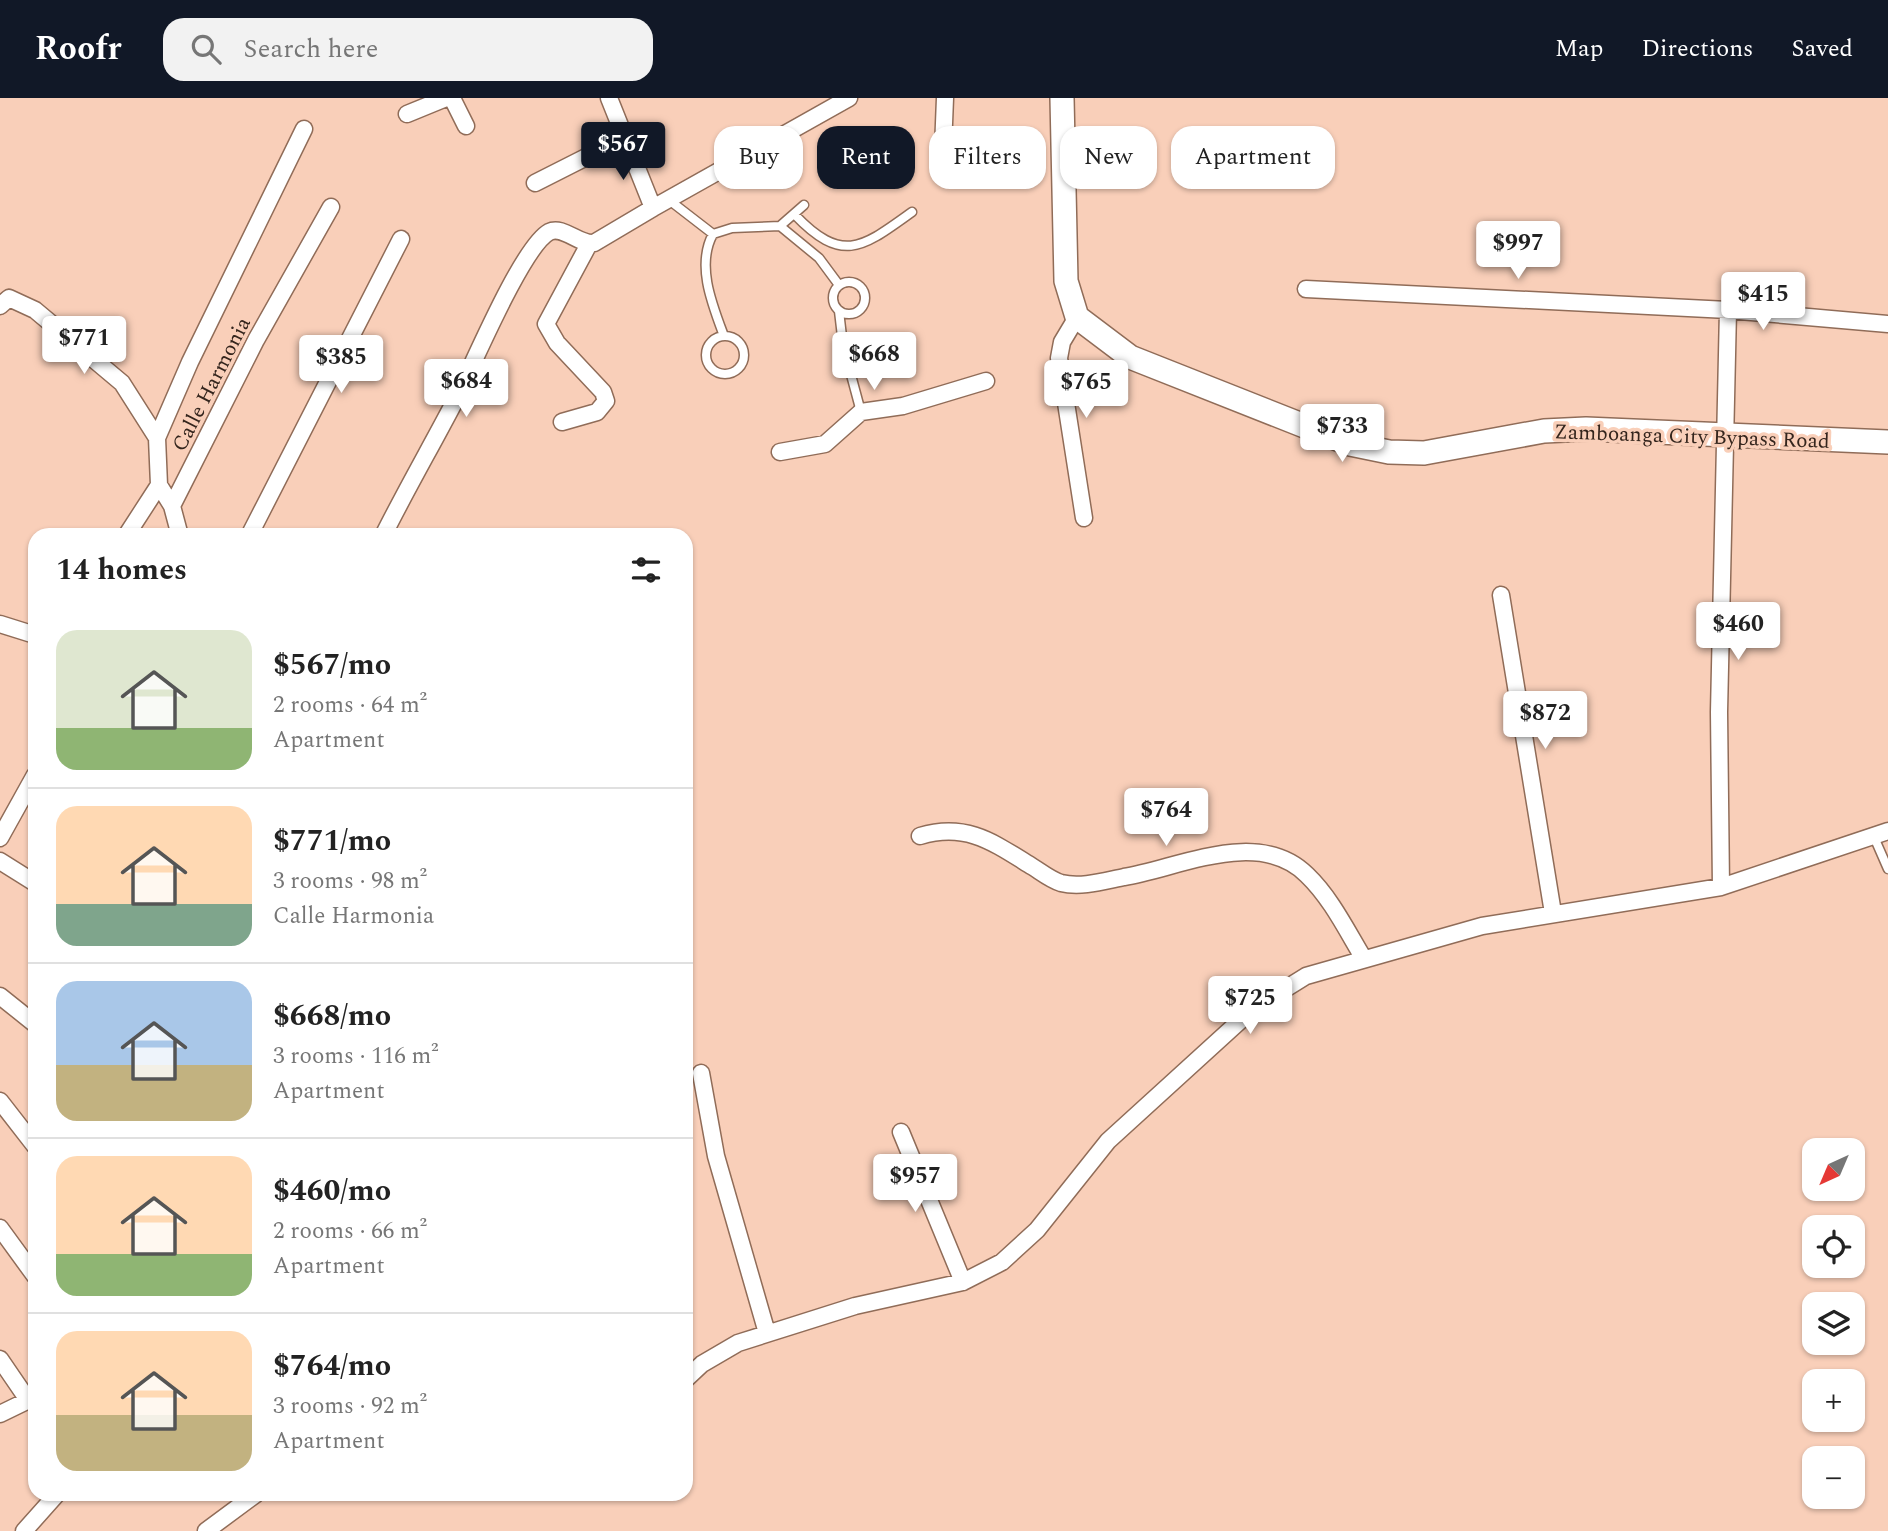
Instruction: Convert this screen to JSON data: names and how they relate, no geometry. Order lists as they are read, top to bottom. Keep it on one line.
{"streets":{"main road":["Zamboanga City Bypass Road"],"street":["Calle Harmonia"]},"north":"bottom left","page":{"header":"Roofr","search":"Search here","nav":["Map","Directions","Saved"],"price":["$567","$997","$415","$771","$668","$385","$684","$765","$733","$460","$872","$764","$725","$957"],"chip":["Buy","Rent","Filters","New","Apartment"],"heading":"14 homes","list":[{"name":"$567/mo","note":"2 rooms · 64 m² · Apartment"},{"name":"$771/mo","note":"3 rooms · 98 m² · Calle Harmonia"},{"name":"$668/mo","note":"3 rooms · 116 m² · Apartment"},{"name":"$460/mo","note":"2 rooms · 66 m² · Apartment"},{"name":"$764/mo","note":"3 rooms · 92 m² · Apartment"}],"map_buttons":["+","−"]}}
